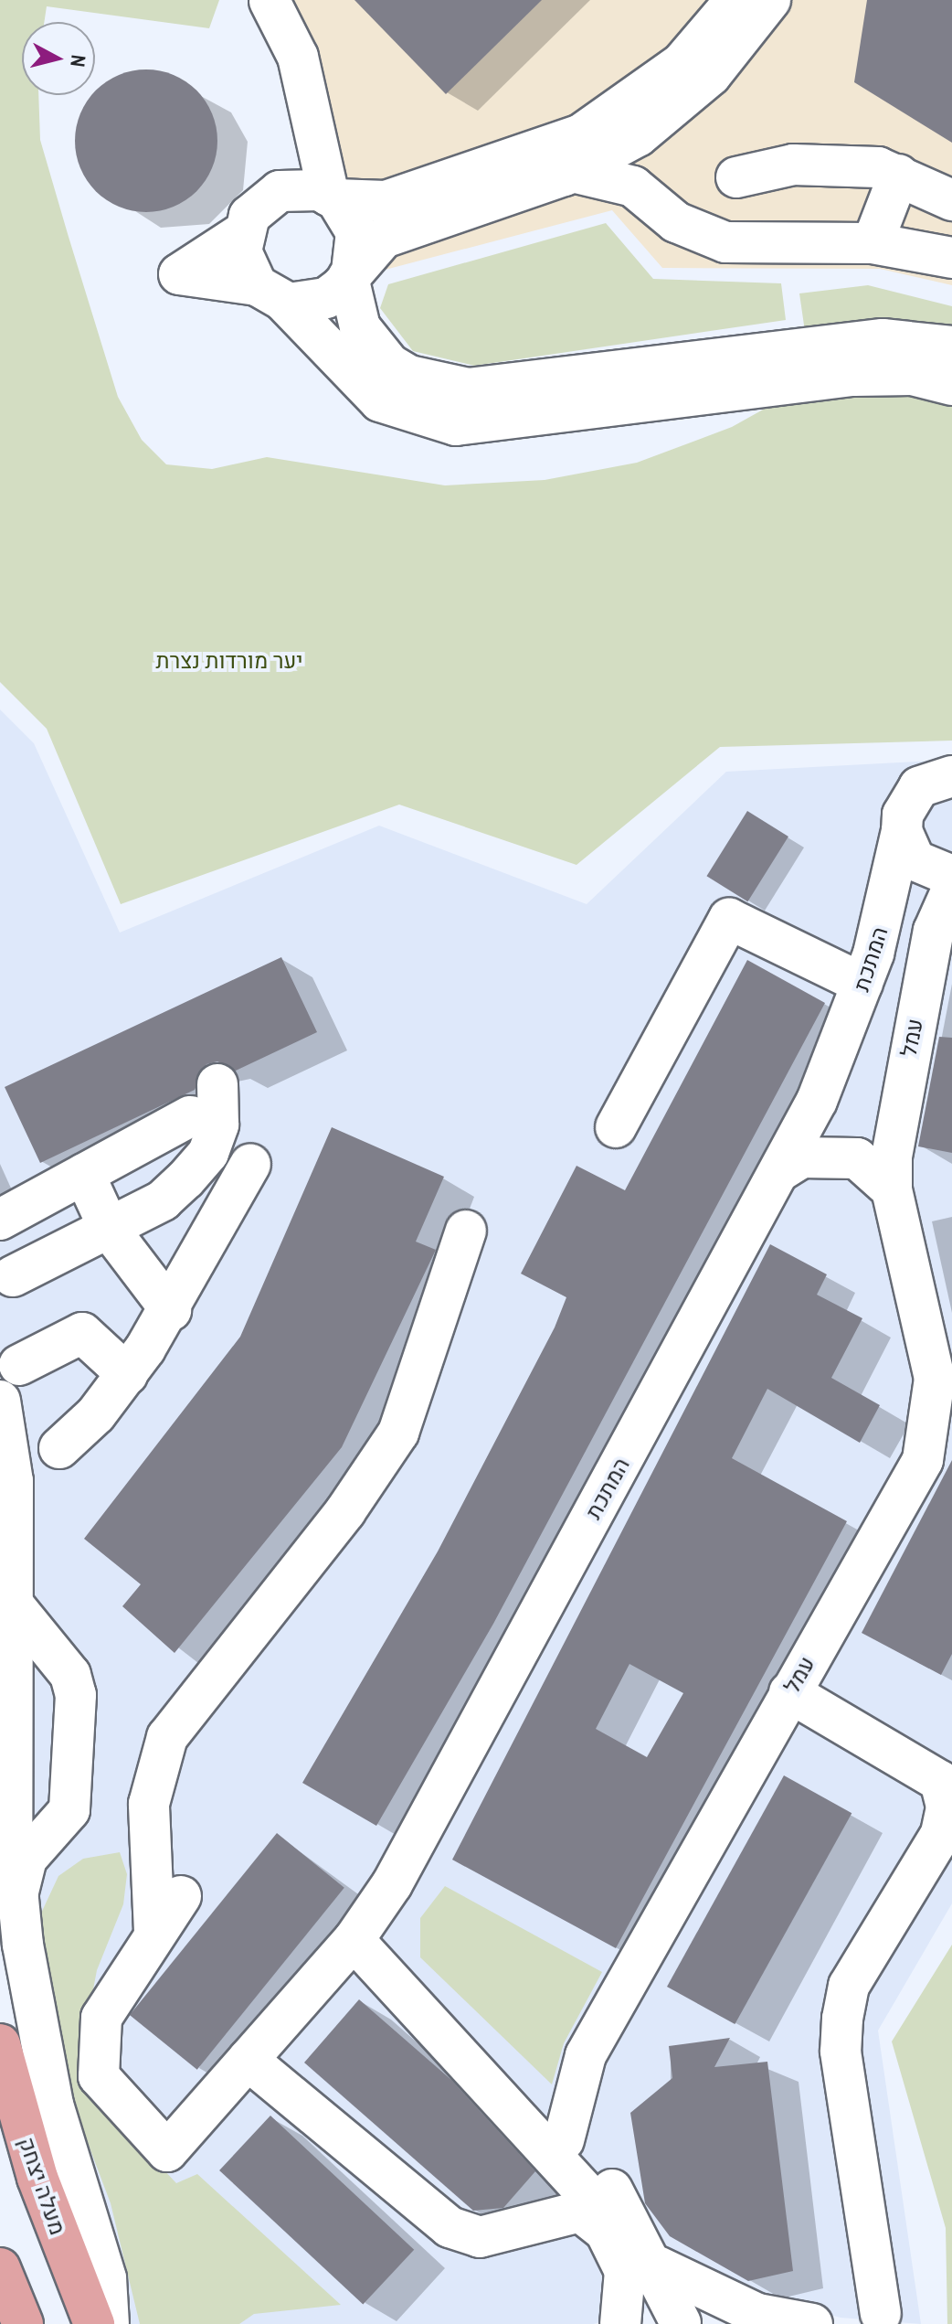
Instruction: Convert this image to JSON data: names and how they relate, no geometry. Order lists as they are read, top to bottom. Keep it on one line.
{"streets":{"main road":["מעלה יצחק"],"street":["המתכת","עמל"]},"parks":["יער מורדות נצרת"],"north":"right"}
